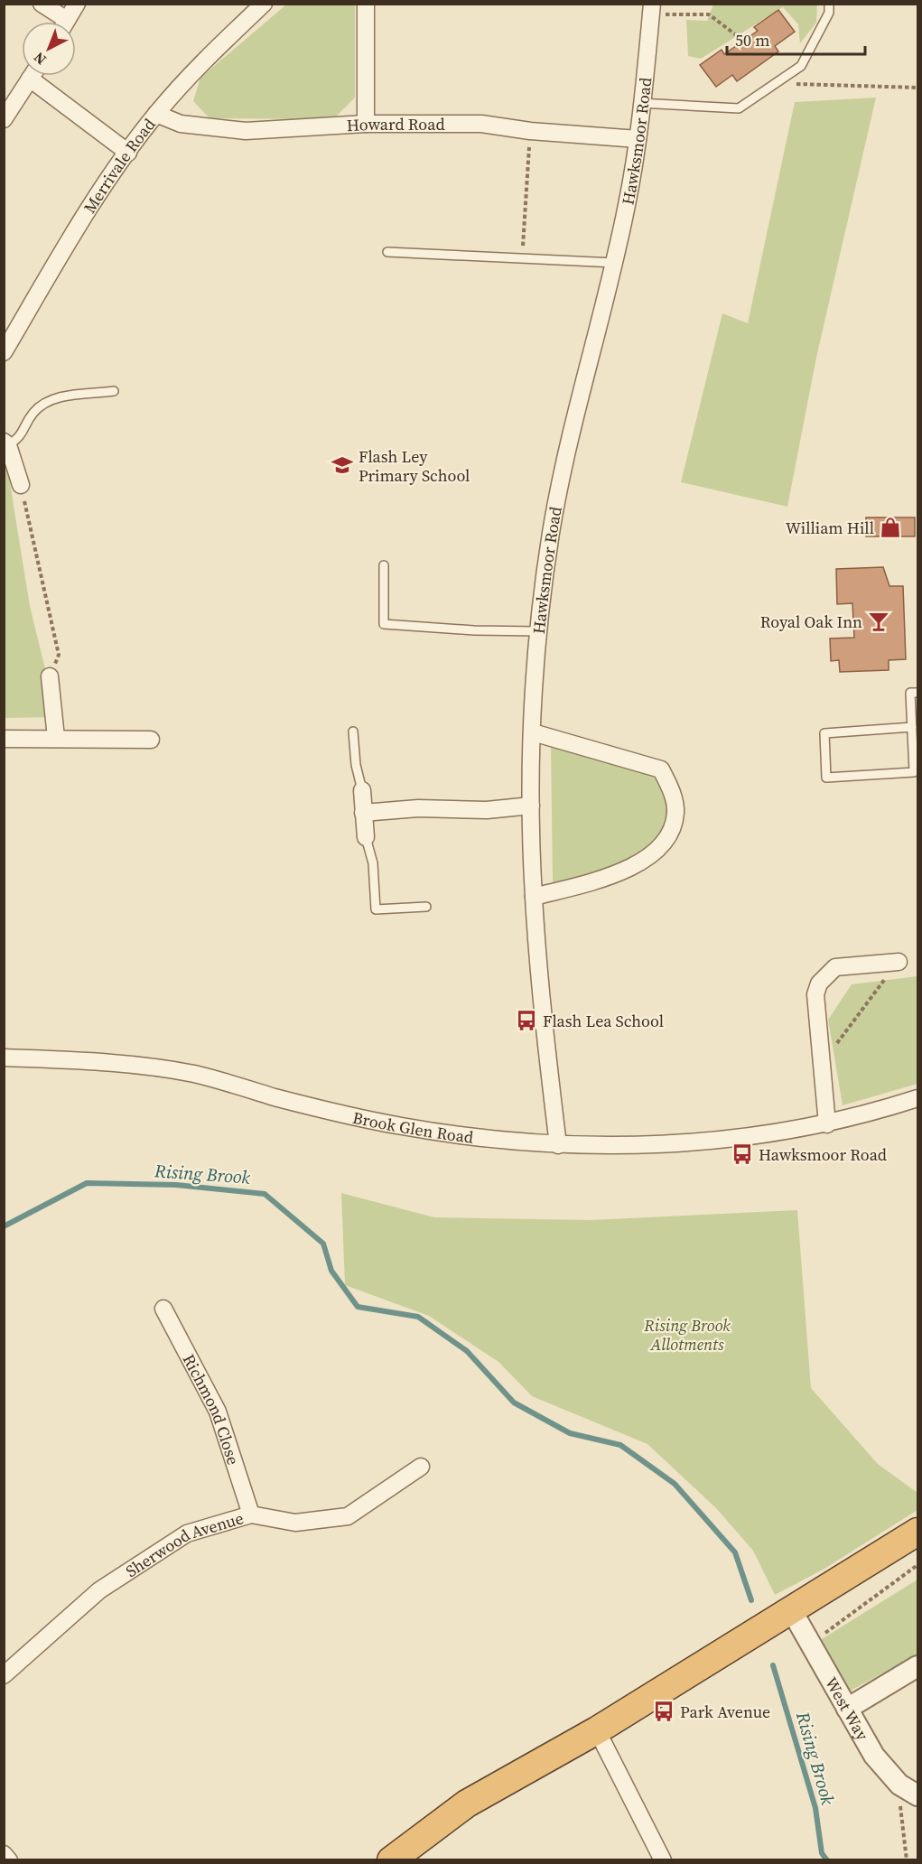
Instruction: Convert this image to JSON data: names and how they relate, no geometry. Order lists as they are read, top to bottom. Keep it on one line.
{"streets":{"street":["Howard Road","Hawksmoor Road","Merrivale Road","Brook Glen Road","Richmond Close","Sherwood Avenue","West Way"]},"crossings":[["Howard Road","Hawksmoor Road"],["Howard Road","Merrivale Road"],["Hawksmoor Road","Brook Glen Road"],["Richmond Close","Sherwood Avenue"]],"water":["Rising Brook"],"parks":["Rising Brook Allotments"],"places":{"school or university":["Flash Ley Primary School"],"shop":["William Hill"],"bar":["Royal Oak Inn"],"bus stop":["Flash Lea School","Hawksmoor Road","Park Avenue"]},"scale_bar":"50 m","north":"bottom left"}
